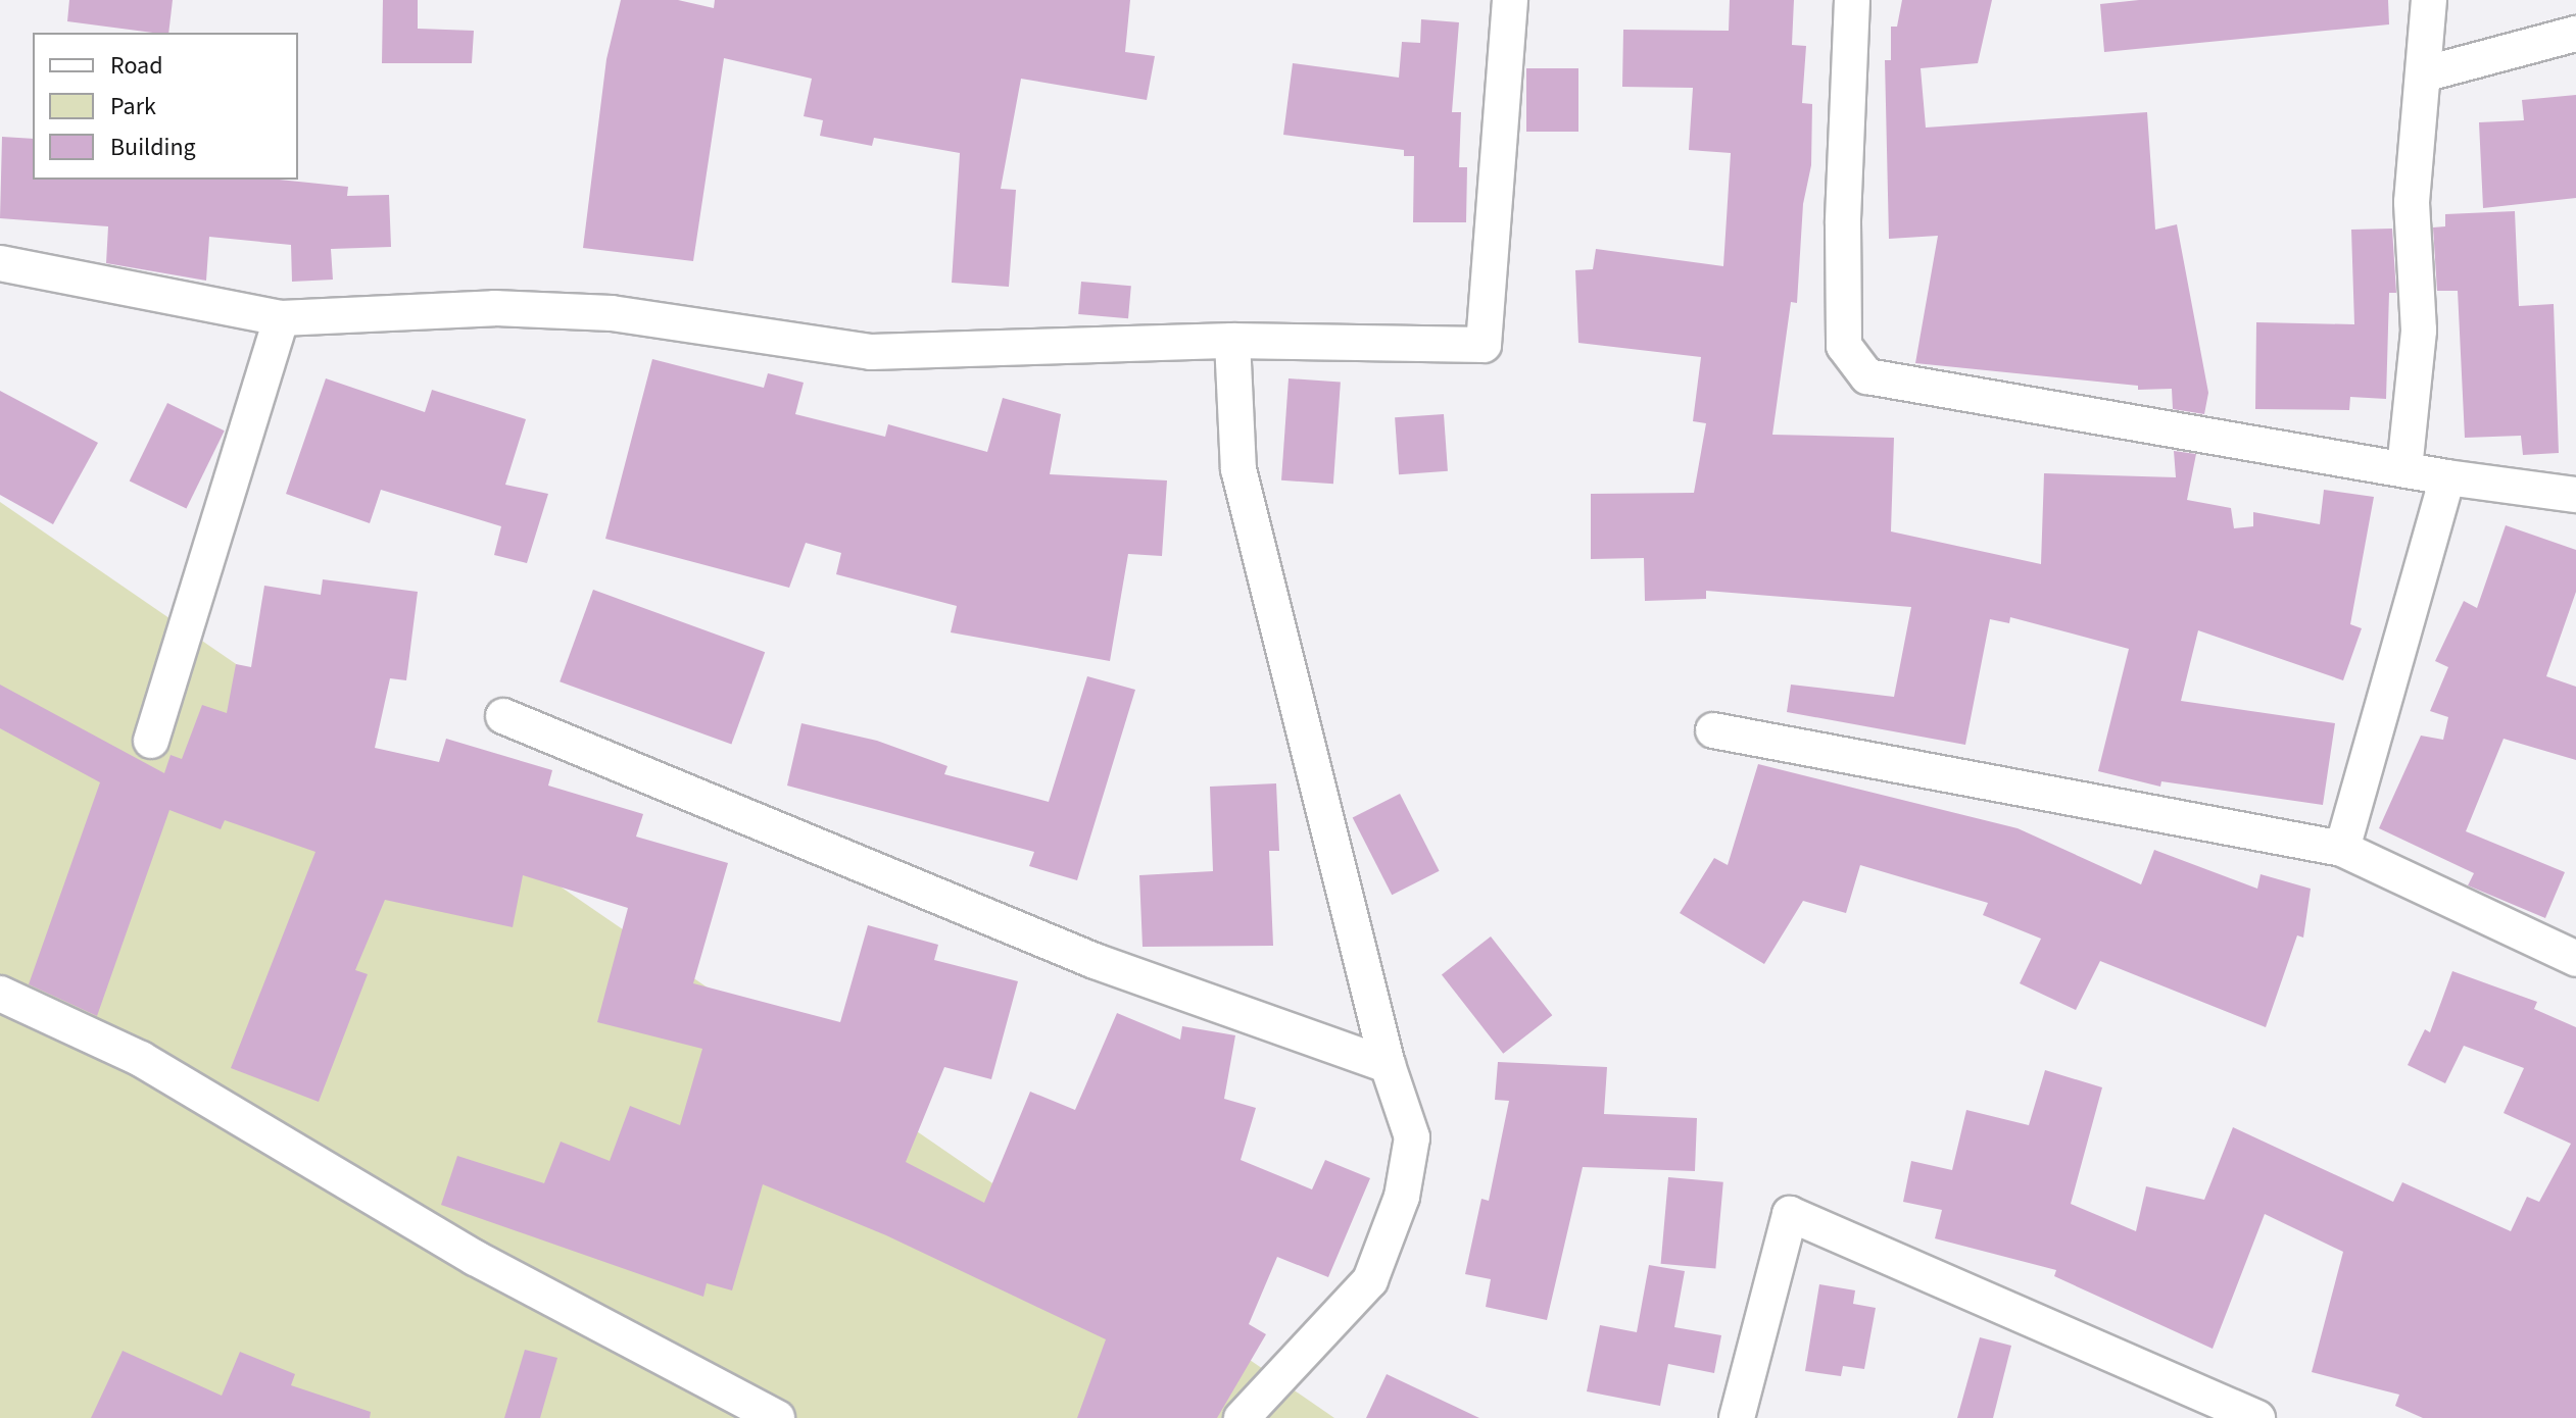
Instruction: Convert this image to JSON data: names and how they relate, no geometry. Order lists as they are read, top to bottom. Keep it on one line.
{"legend":["Road","Park","Building"]}
